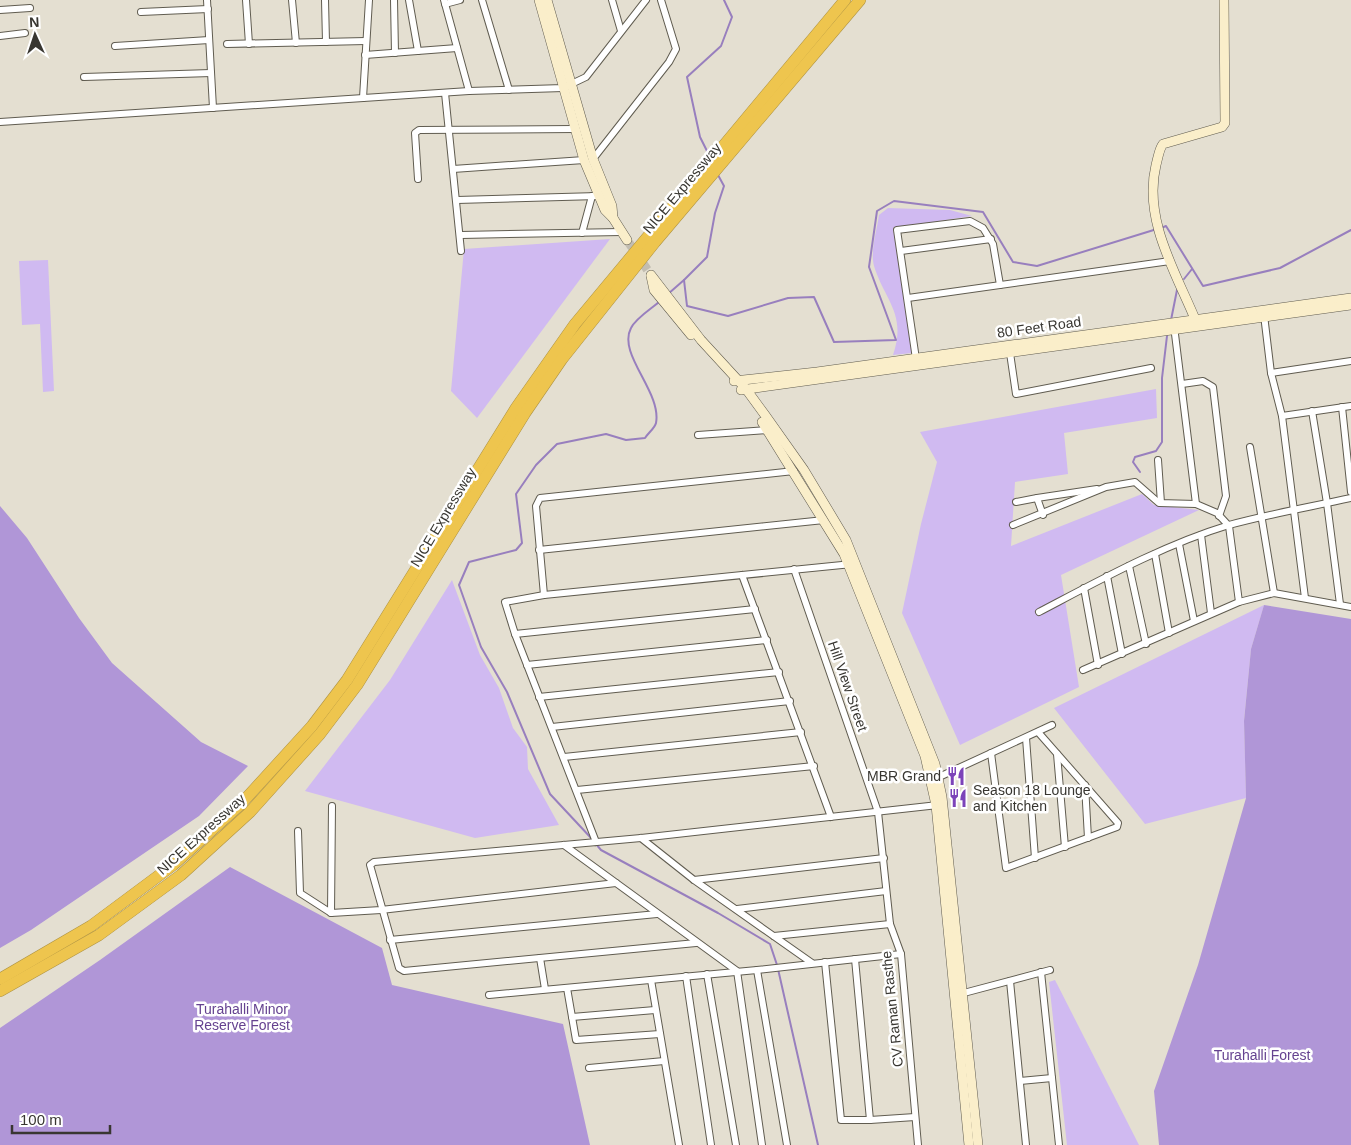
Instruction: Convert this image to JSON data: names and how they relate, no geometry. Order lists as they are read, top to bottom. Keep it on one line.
{"streets":{"highway":["NICE Expressway"],"main road":["80 Feet Road"],"street":["Hill View Street","CV Raman Rasthe"]},"crossings":[["Hill View Street","CV Raman Rasthe"]],"parks":["Turahalli Minor Reserve Forest","Turahalli Forest"],"places":{"restaurant":["MBR Grand","Season 18 Lounge and Kitchen"]},"scale_bar":"100 m","north":"top"}
